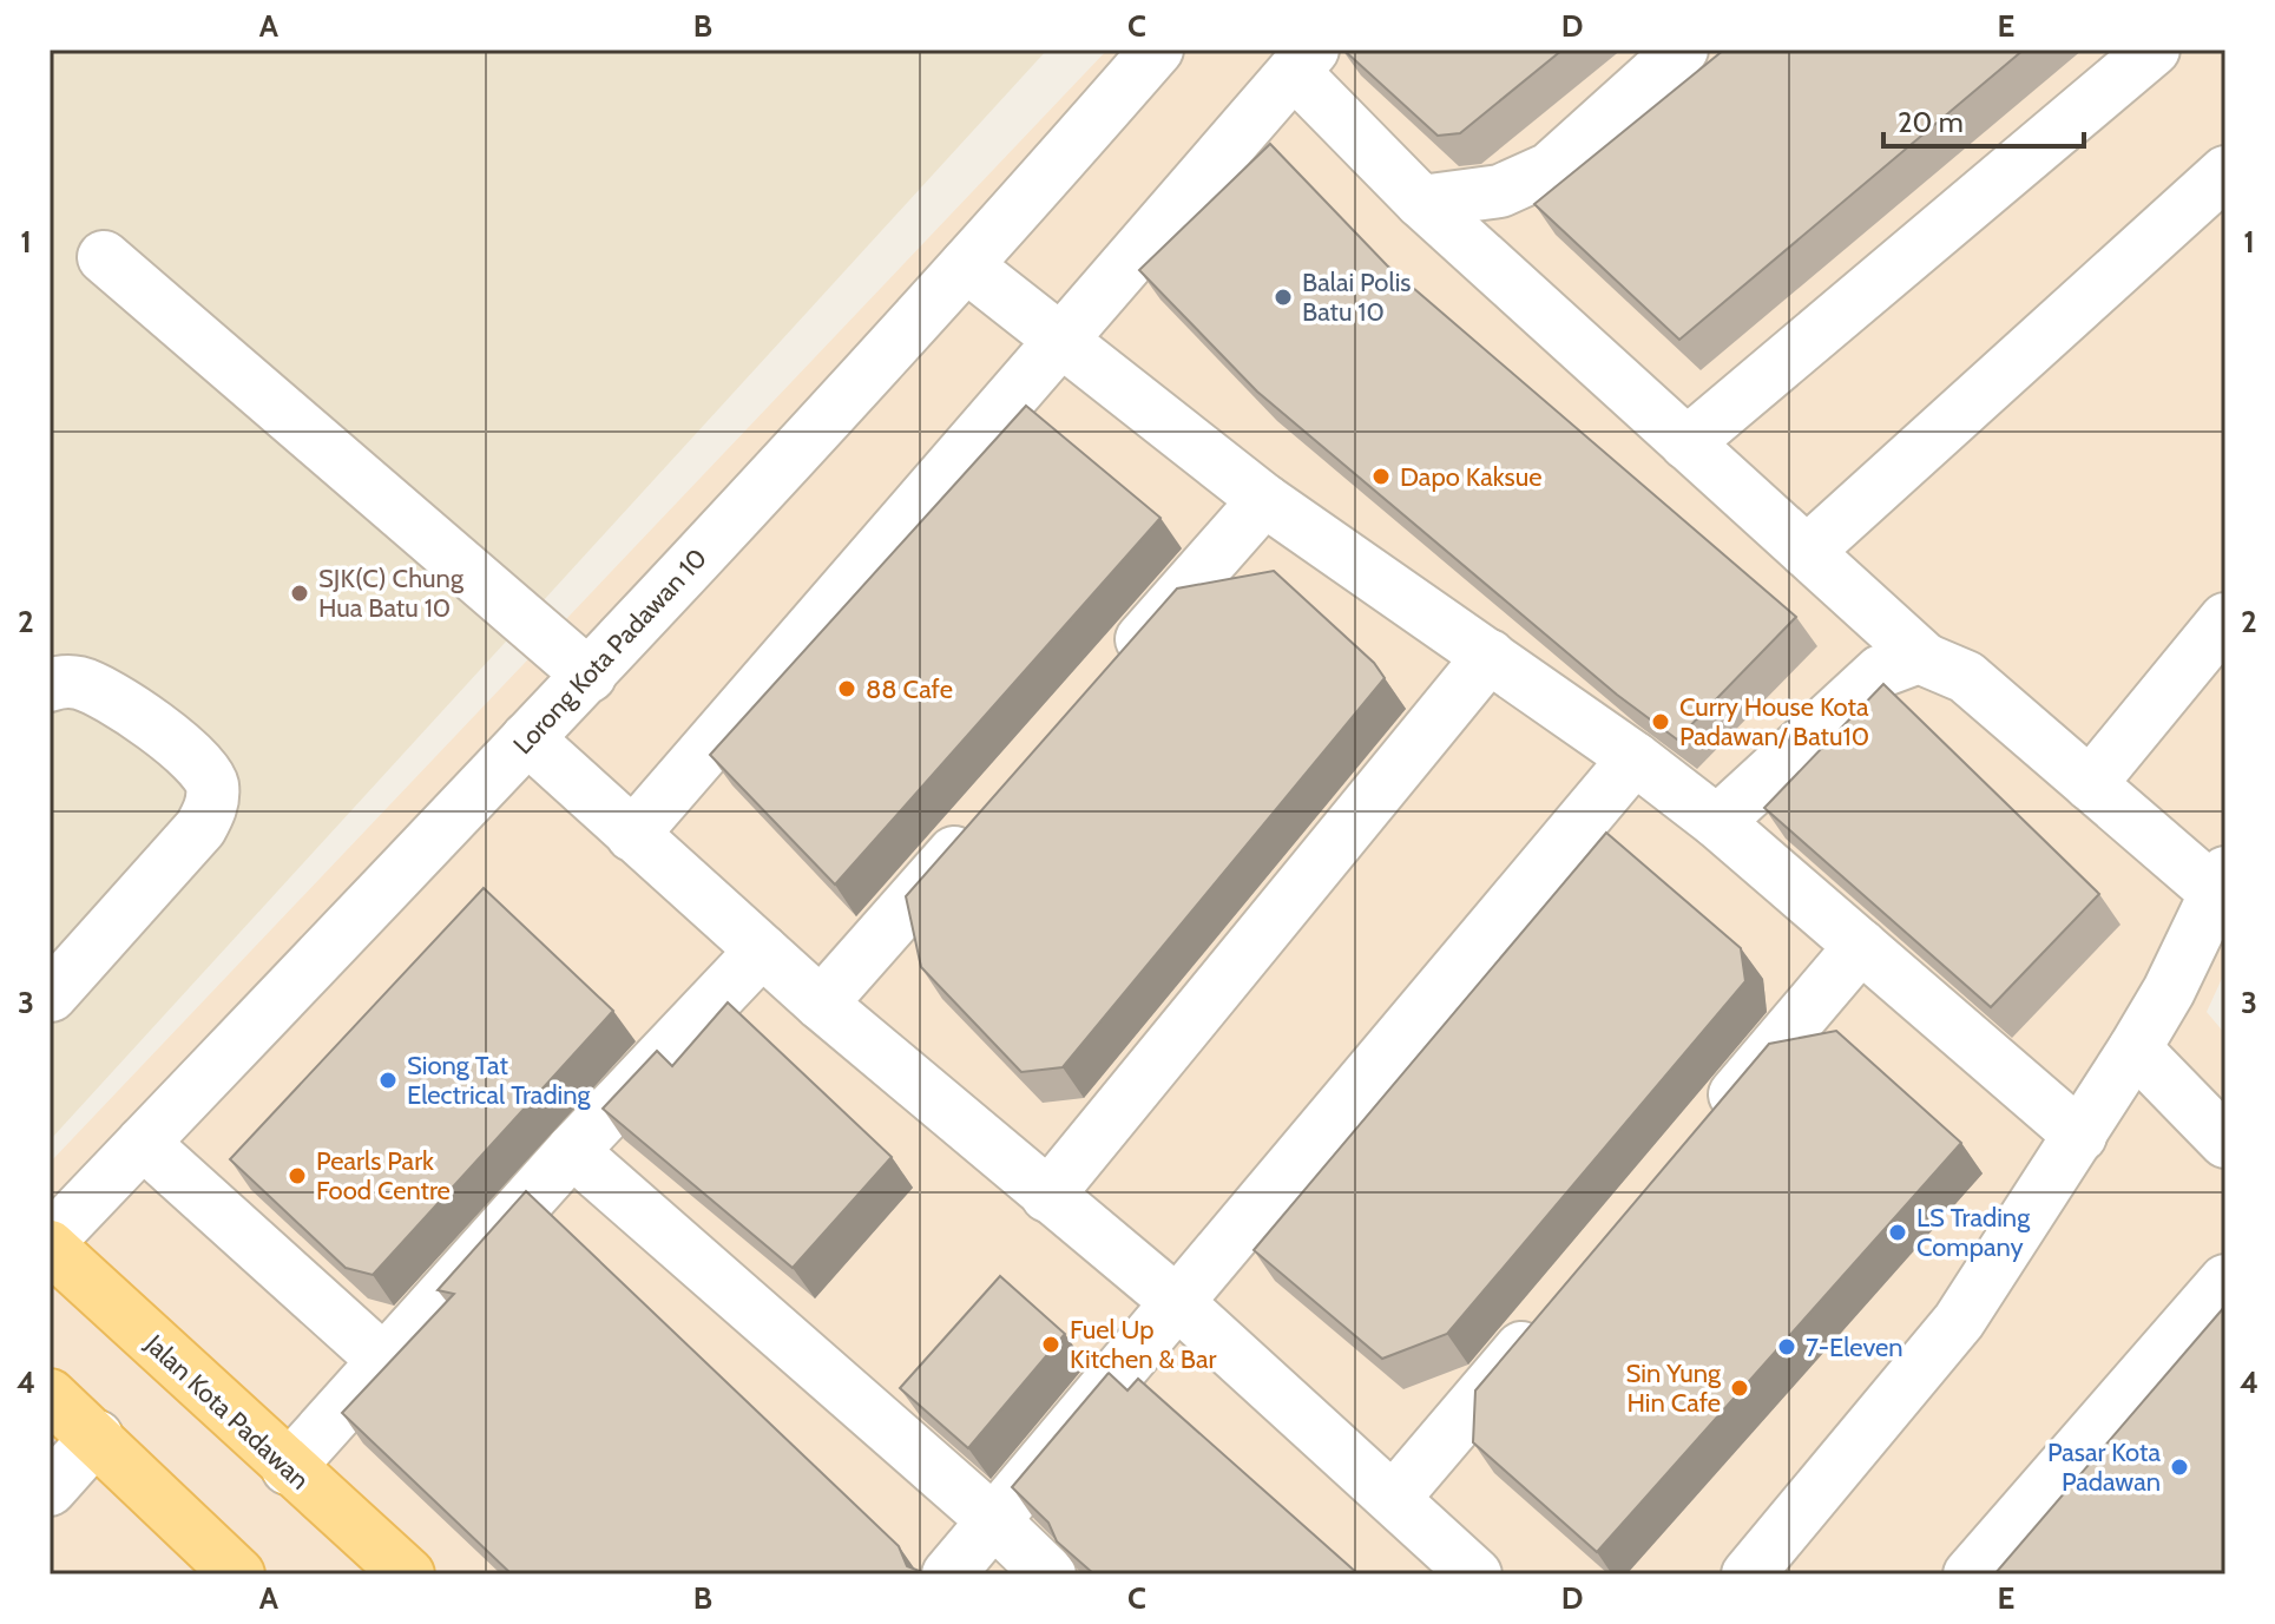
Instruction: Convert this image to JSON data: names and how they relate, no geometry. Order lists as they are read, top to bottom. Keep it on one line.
{"streets":{"main road":["Jalan Kota Padawan"],"street":["Lorong Kota Padawan 10"]},"crossings":[["Lorong Kota Padawan 10","Jalan Kota Padawan"]],"places":["Balai Polis Batu 10","Dapo Kaksue","SJK(C) Chung Hua Batu 10","88 Cafe","Curry House Kota Padawan/ Batu10","Siong Tat Electrical Trading","Pearls Park Food Centre","LS Trading Company","Fuel Up Kitchen & Bar","7-Eleven","Sin Yung Hin Cafe","Pasar Kota Padawan"],"scale_bar":"20 m","grid":{"columns":["A","B","C","D","E"],"rows":["1","2","3","4"]}}
